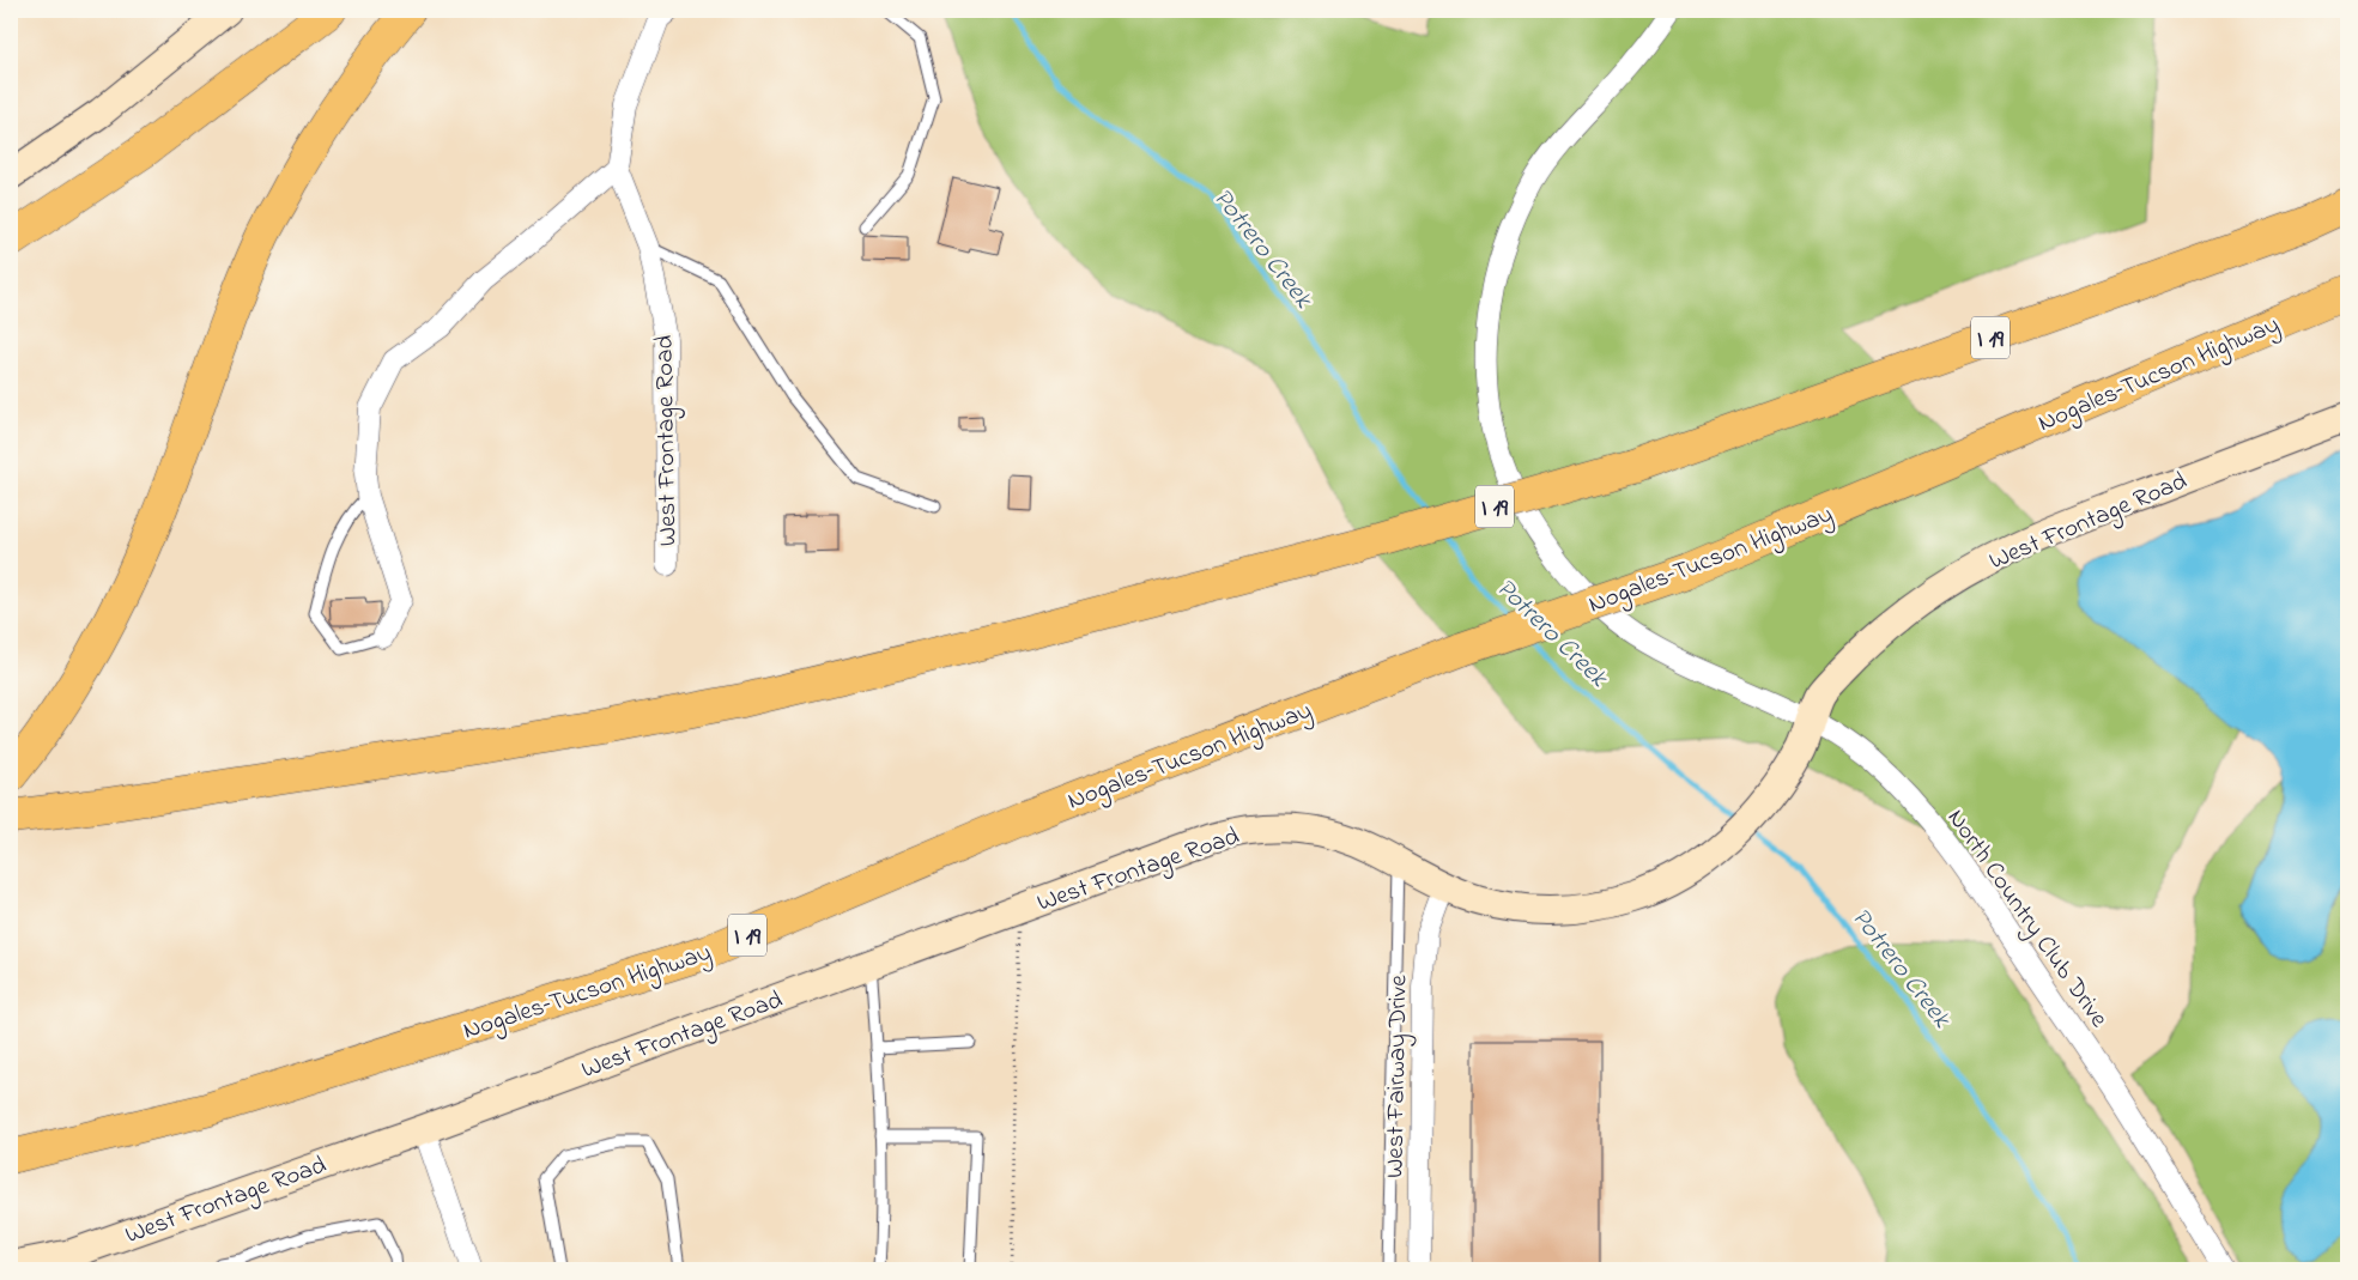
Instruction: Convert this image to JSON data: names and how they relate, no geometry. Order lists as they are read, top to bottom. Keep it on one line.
{"streets":{"highway":["I 19","Nogales–Tucson Highway"],"street":["West Frontage Road","North Country Club Drive","West Fairway Drive"]},"crossings":[["West Frontage Road","North Country Club Drive"],["West Frontage Road","West Fairway Drive"]],"water":["Potrero Creek"]}
